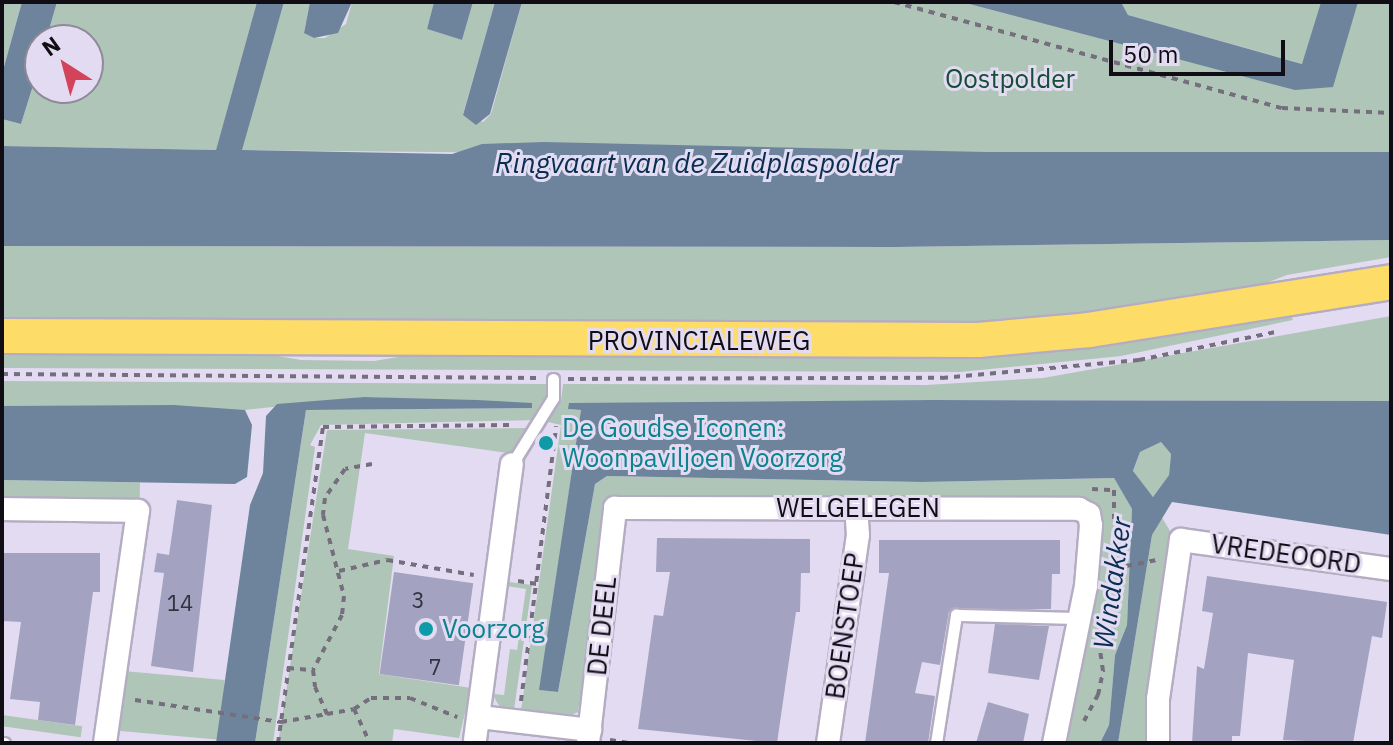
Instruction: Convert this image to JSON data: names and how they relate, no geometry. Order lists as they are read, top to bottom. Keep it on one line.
{"streets":{"main road":["PROVINCIALEWEG"],"street":["WELGELEGEN","VREDEOORD","DE DEEL","BOENSTOEP"]},"crossings":[["WELGELEGEN","DE DEEL"],["WELGELEGEN","BOENSTOEP"]],"water":["Ringvaart van de Zuidplaspolder","Windakker"],"parks":["Oostpolder"],"places":["De Goudse Iconen: Woonpaviljoen Voorzorg","Voorzorg"],"house_numbers":["3","14","7"],"scale_bar":"50 m","north":"top left"}
